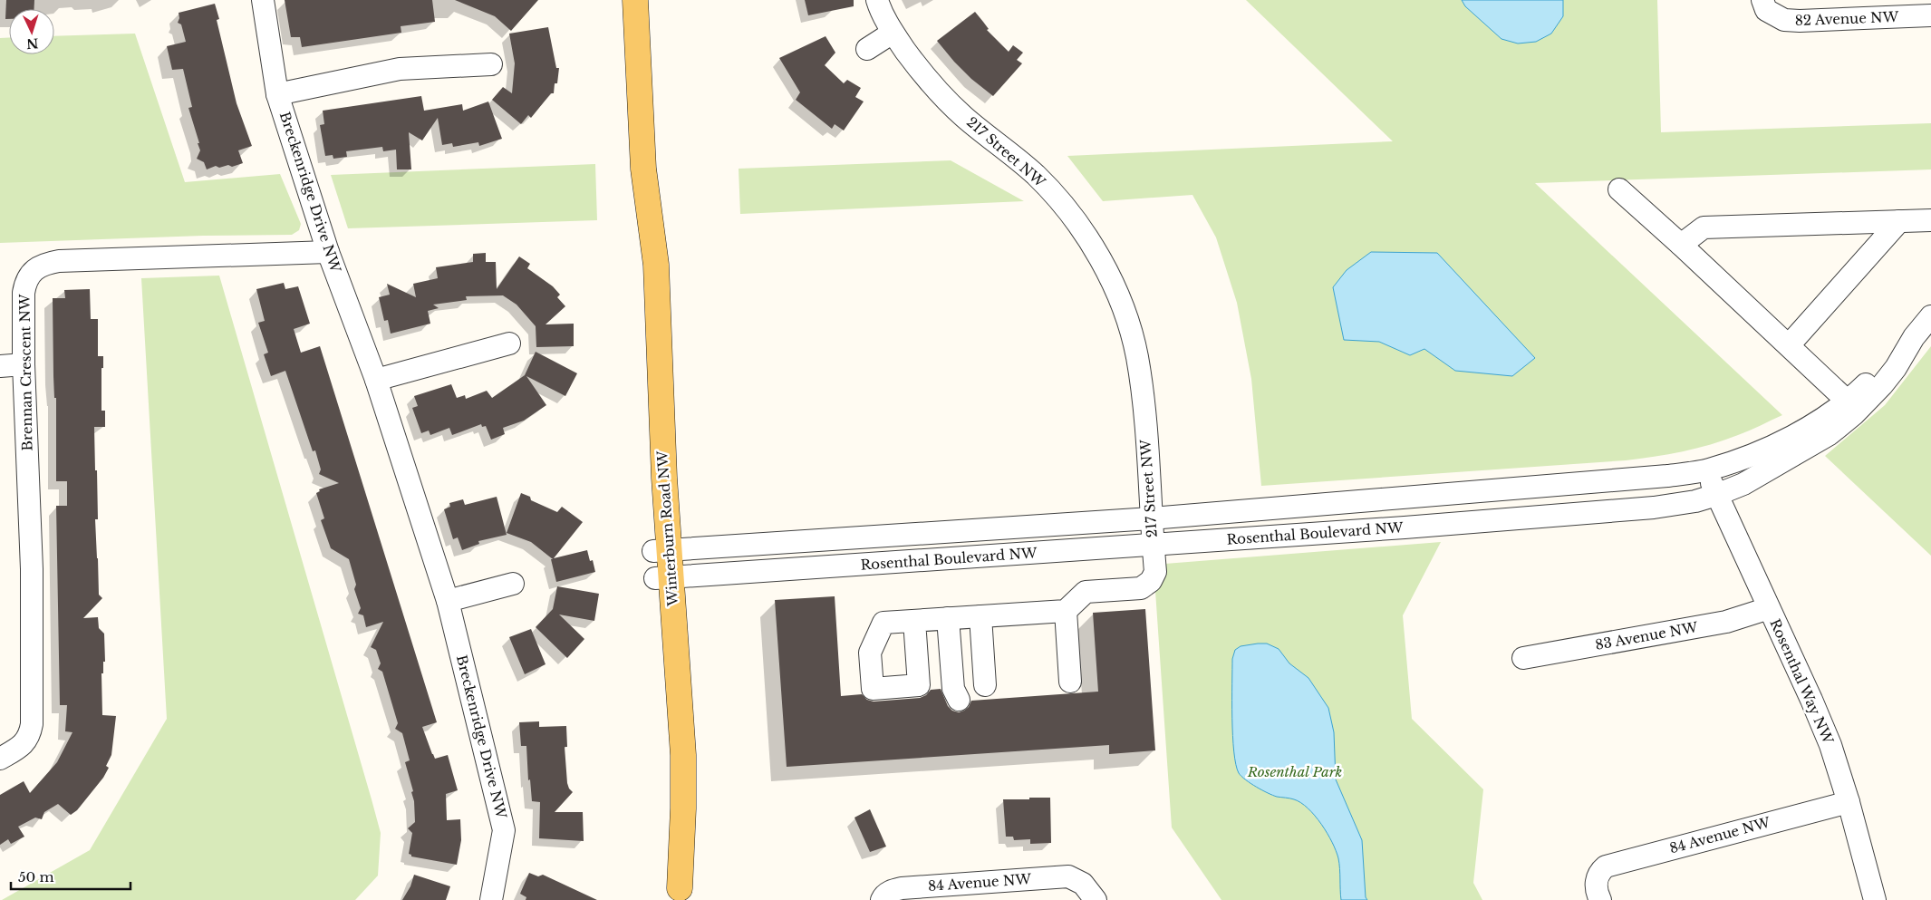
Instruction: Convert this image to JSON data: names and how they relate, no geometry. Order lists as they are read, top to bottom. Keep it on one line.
{"streets":{"main road":["Winterburn Road NW"],"street":["82 Avenue NW","217 Street NW","Breckenridge Drive NW","Brennan Crescent NW","Rosenthal Boulevard NW","83 Avenue NW","Rosenthal Way NW","84 Avenue NW"]},"crossings":[["217 Street NW","Rosenthal Boulevard NW"],["Breckenridge Drive NW","Brennan Crescent NW"],["Winterburn Road NW","Rosenthal Boulevard NW"],["Rosenthal Boulevard NW","Rosenthal Way NW"],["83 Avenue NW","Rosenthal Way NW"],["Rosenthal Way NW","84 Avenue NW"]],"parks":["Rosenthal Park"],"scale_bar":"50 m","north":"bottom"}
